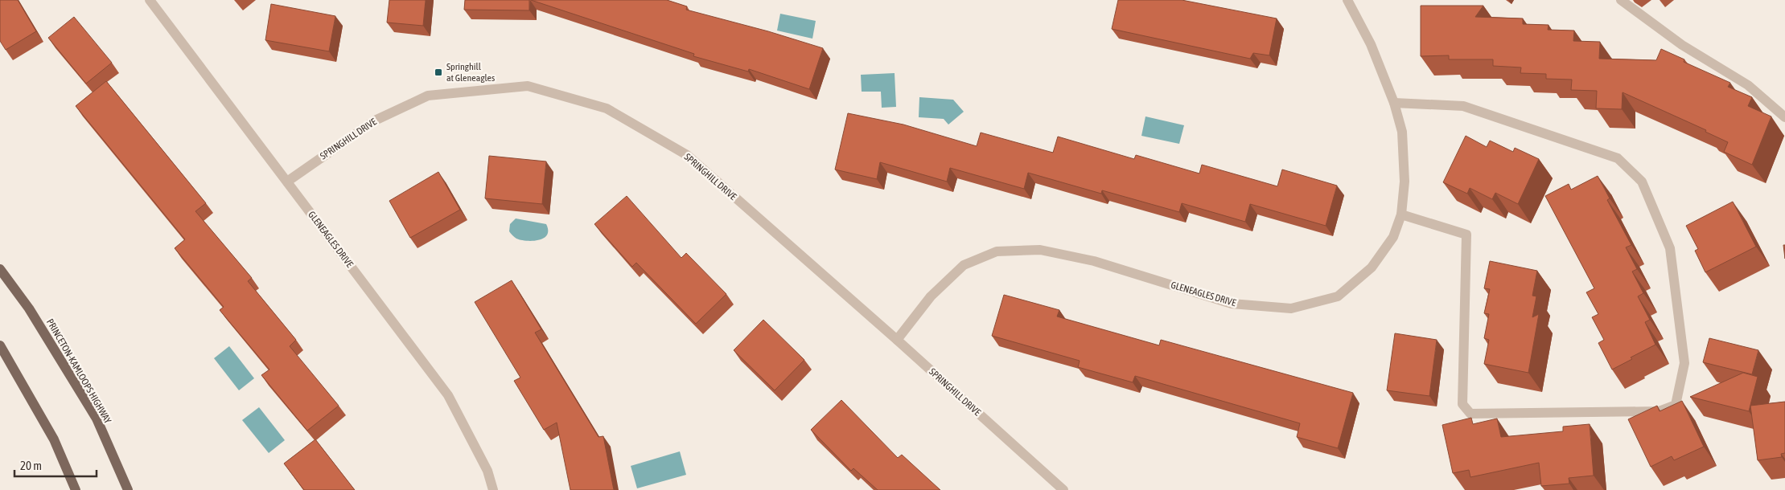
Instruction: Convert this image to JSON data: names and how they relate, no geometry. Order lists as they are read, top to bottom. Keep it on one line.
{"streets":{"main road":["PRINCETON-KAMLOOPS HIGHWAY"],"street":["SPRINGHILL DRIVE","GLENEAGLES DRIVE"]},"crossings":[["SPRINGHILL DRIVE","GLENEAGLES DRIVE"]],"places":{"transit":["Springhill at Gleneagles"]},"scale_bar":"20 m"}
